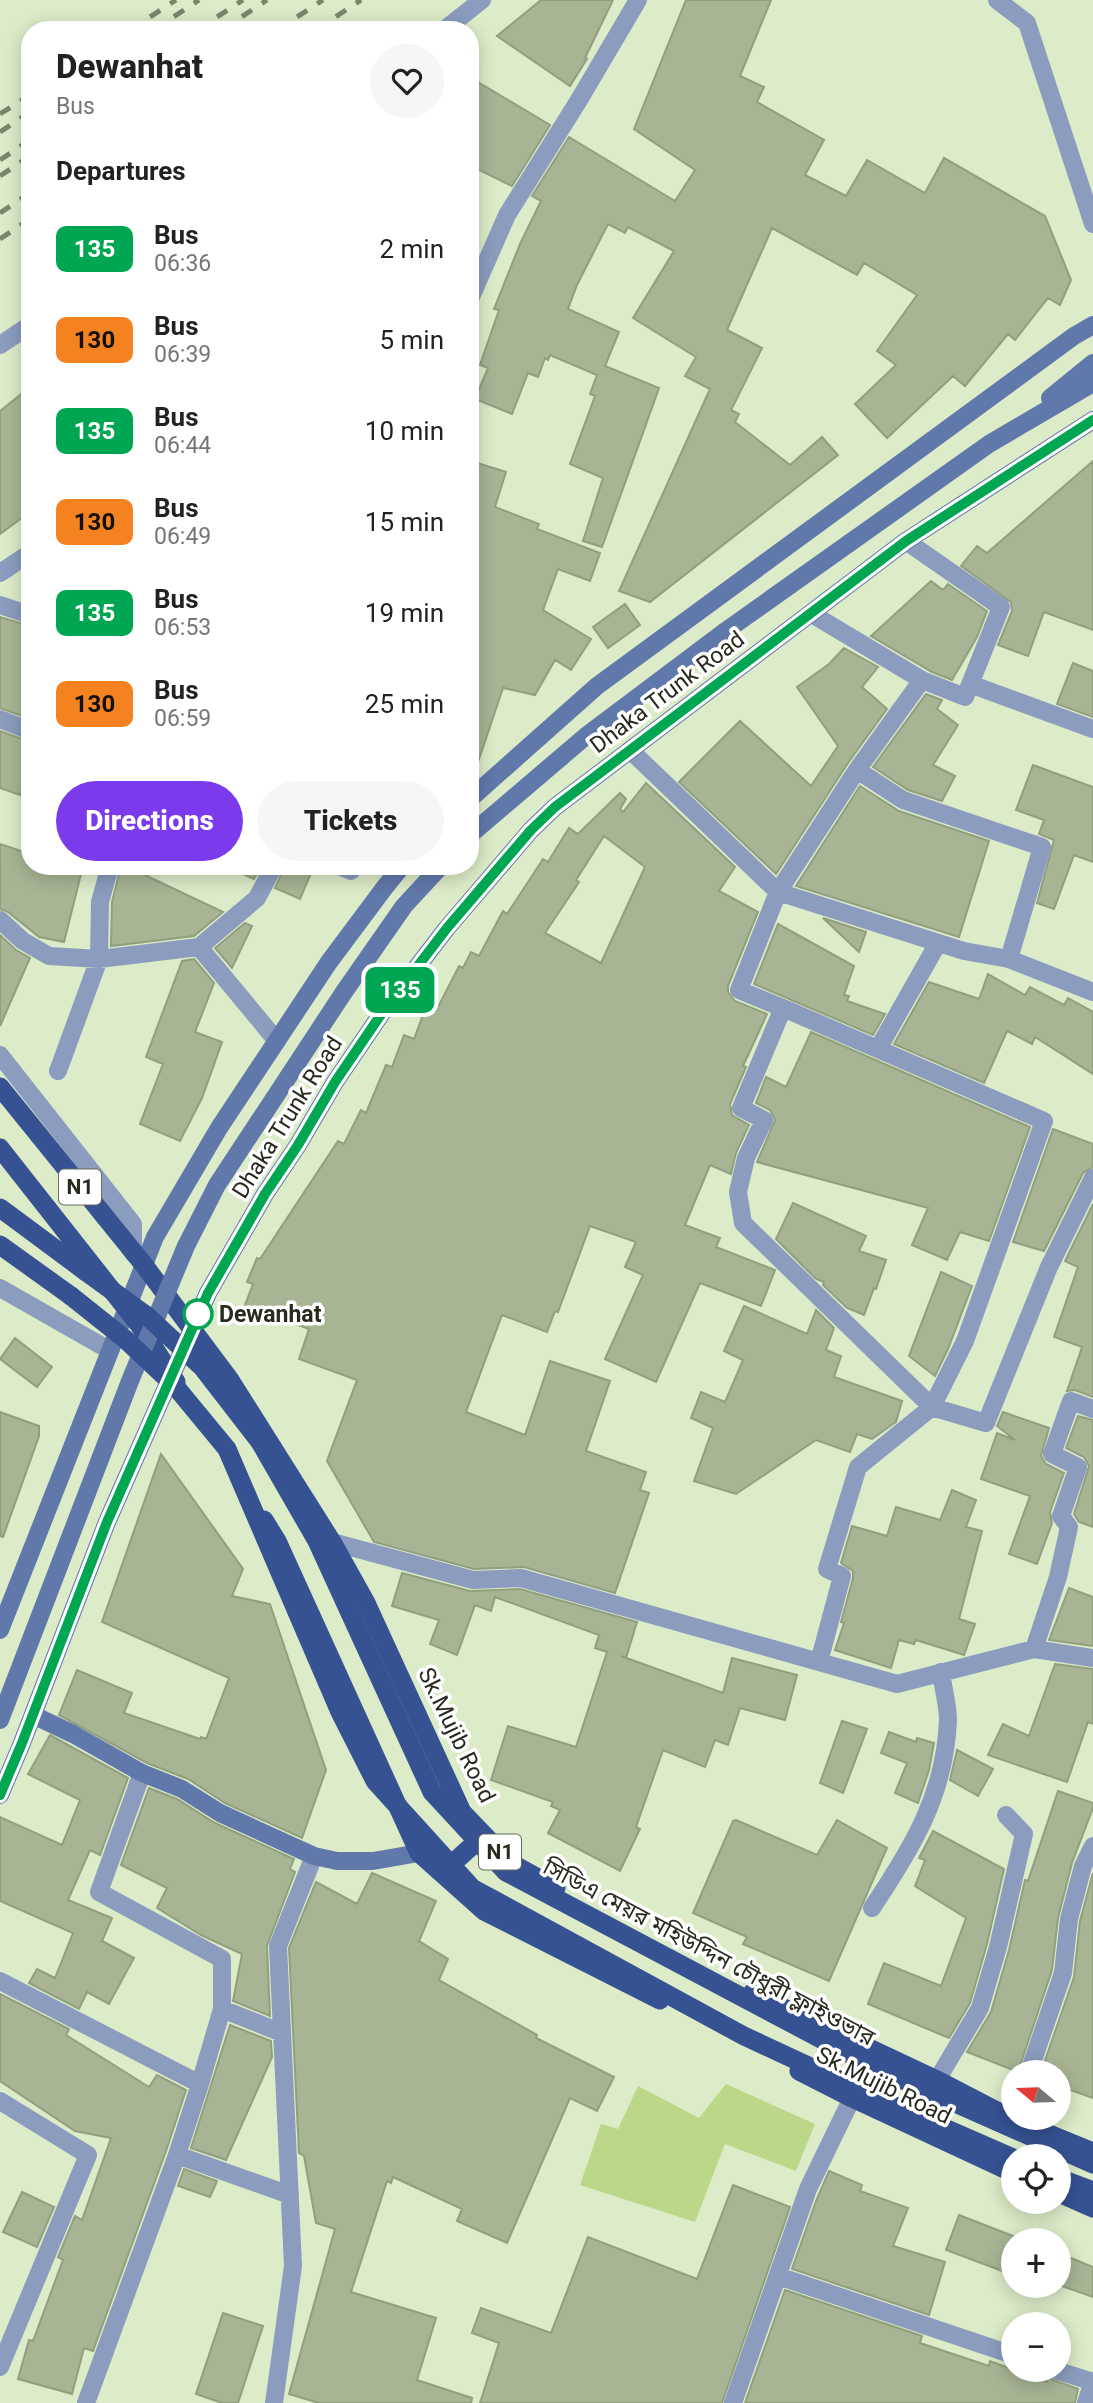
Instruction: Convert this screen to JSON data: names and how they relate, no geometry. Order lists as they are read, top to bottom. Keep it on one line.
{"streets":{"highway":["N1","Sk.Mujib Road","সিডিএ মেয়র মহিউদ্দিন চৌধুরী ফ্লাইওভার"],"main road":["Dhaka Trunk Road"]},"crossings":[["Dhaka Trunk Road","Sk.Mujib Road"],["N1","Sk.Mujib Road"]],"places":["Dewanhat"],"lines":["bus line 135"],"north":"left","page":{"on_map":"135","heading":[["Dewanhat","Bus"],"Departures"],"list":[{"mark":"135","name":"Bus","note":"06:36","value":"2 min"},{"mark":"130","name":"Bus","note":"06:39","value":"5 min"},{"mark":"135","name":"Bus","note":"06:44","value":"10 min"},{"mark":"130","name":"Bus","note":"06:49","value":"15 min"},{"mark":"135","name":"Bus","note":"06:53","value":"19 min"},{"mark":"130","name":"Bus","note":"06:59","value":"25 min"}],"buttons":["Directions","Tickets"],"map_buttons":["+","−"]}}
